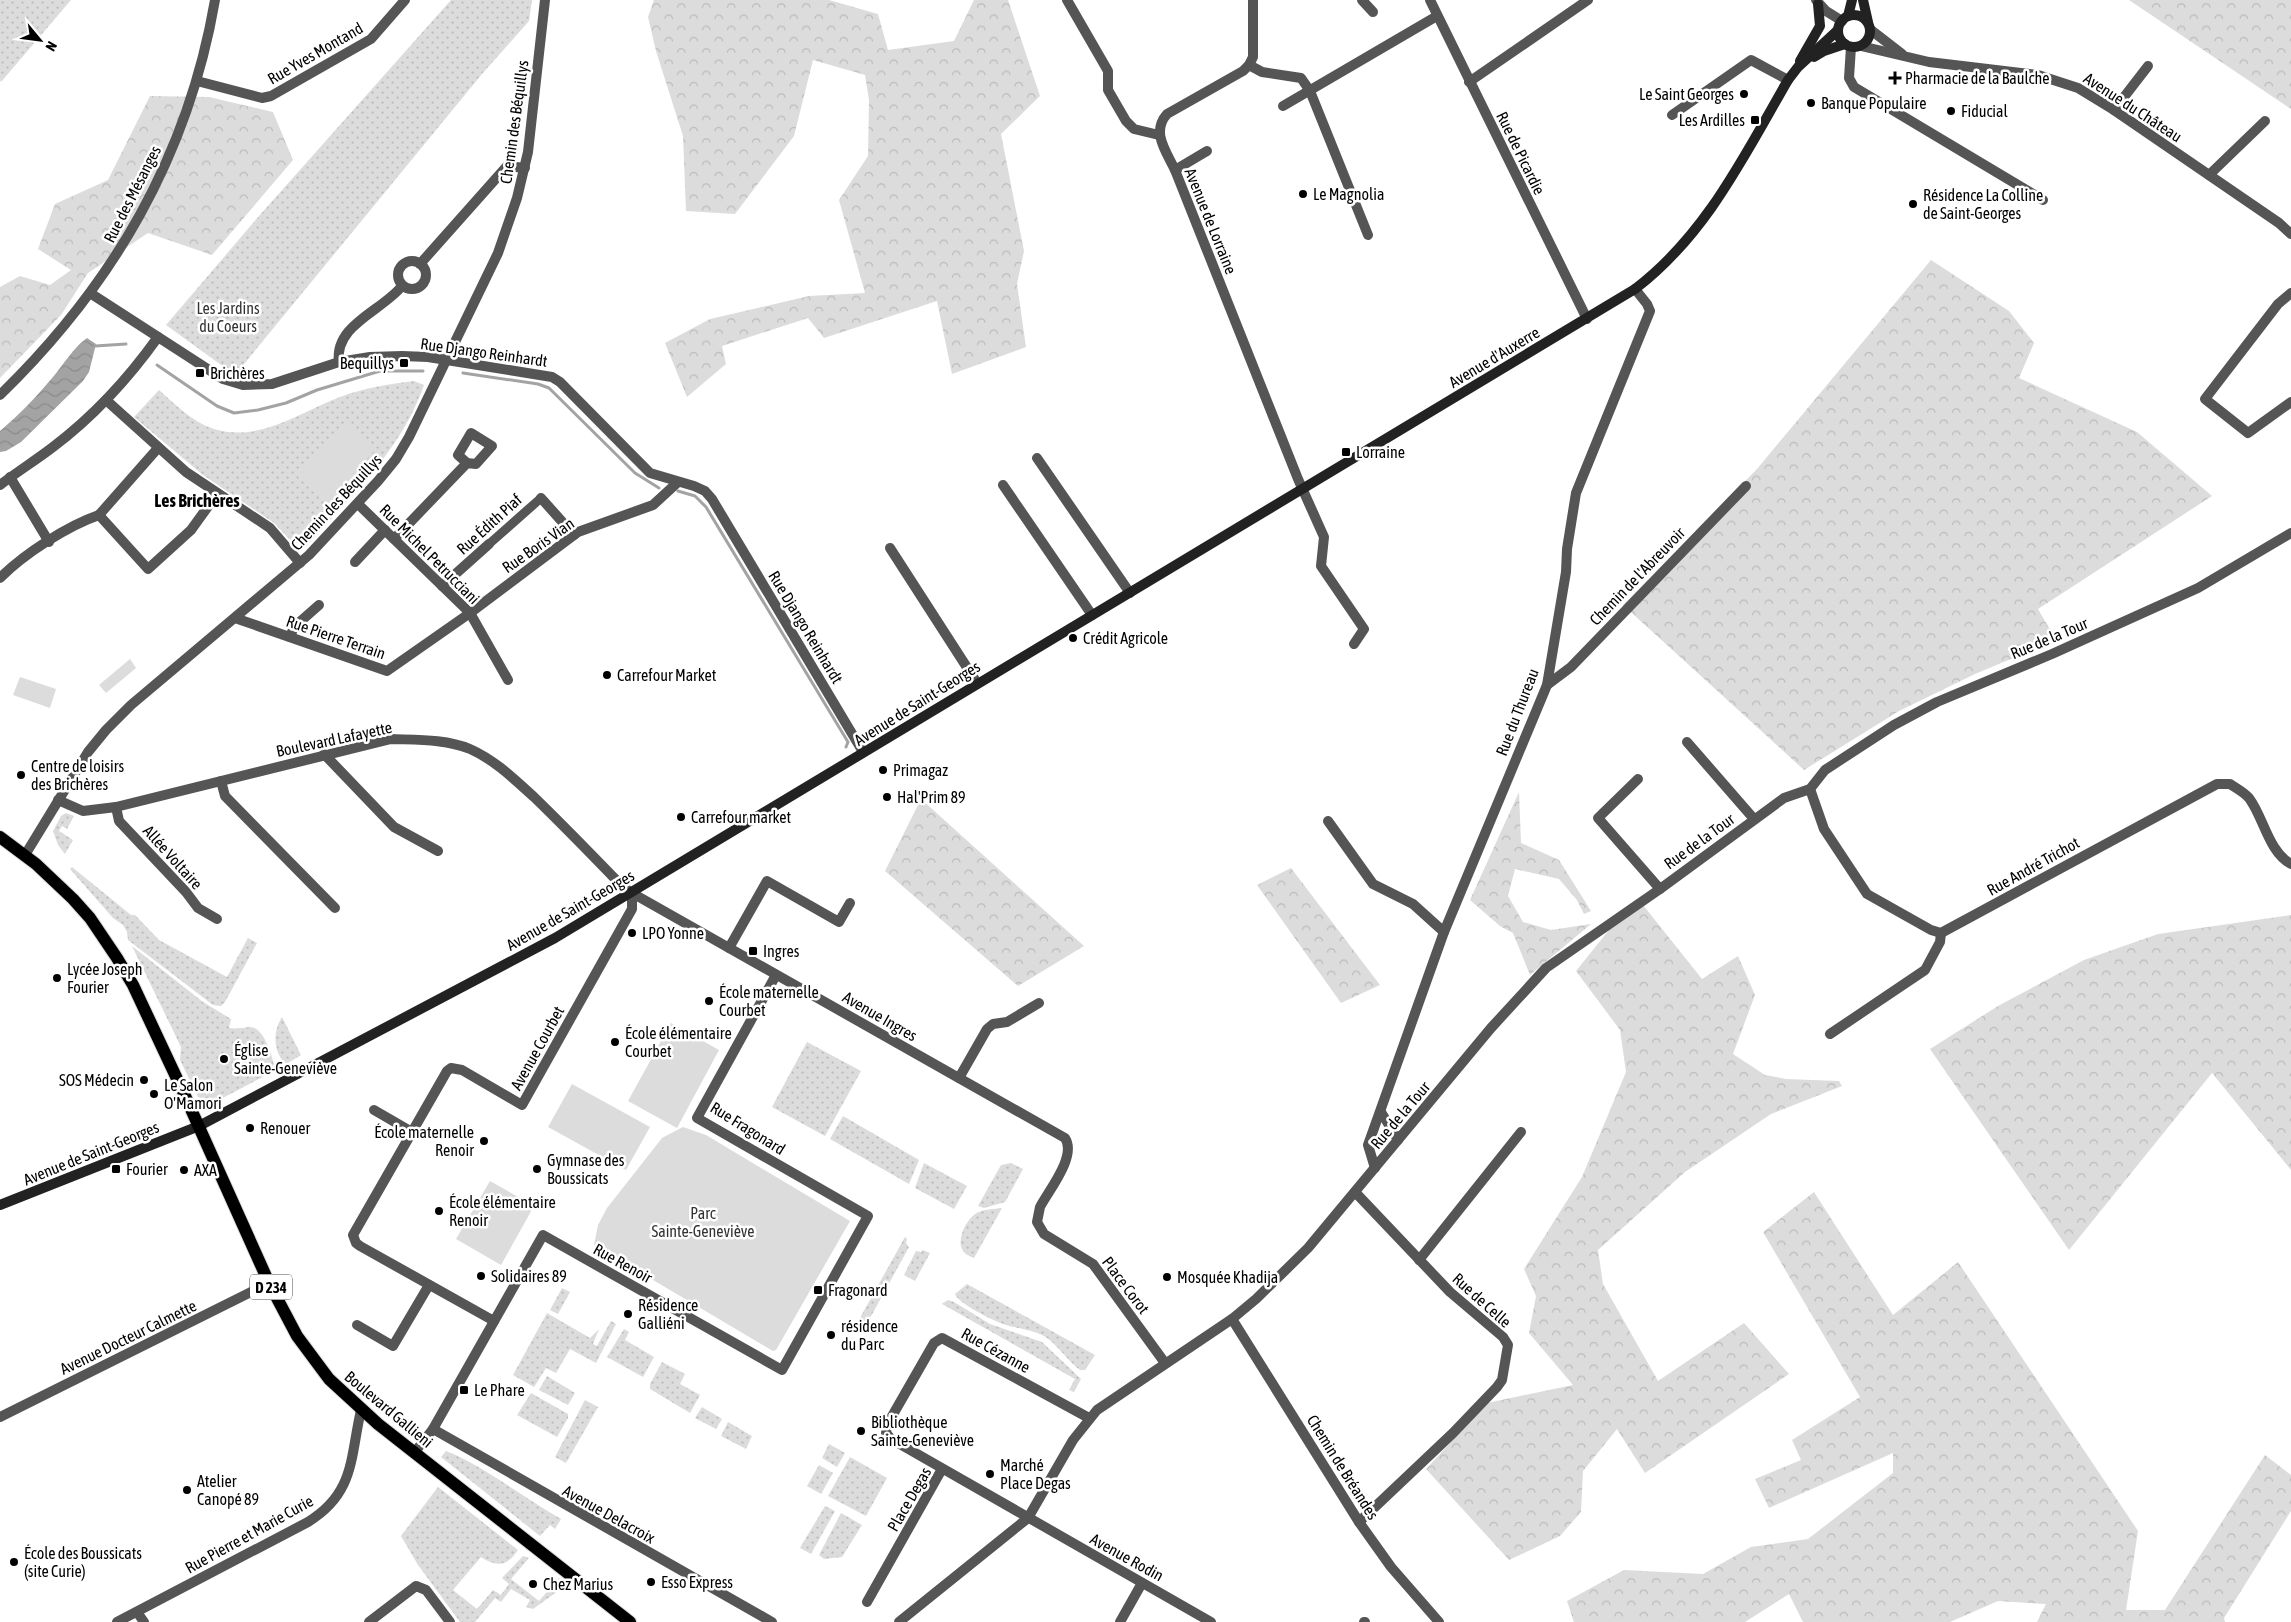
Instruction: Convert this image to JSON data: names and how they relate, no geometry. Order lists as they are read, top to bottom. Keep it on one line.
{"streets":{"main road":["Avenue d'Auxerre","Avenue de Saint-Georges","D 234","Boulevard Gallieni"],"street":["Rue Yves Montand","Avenue du Château","Chemin des Béquillys","Rue de Picardie","Rue des Mésanges","Avenue de Lorraine","Rue Django Reinhardt","Rue Édith Piaf","Rue Boris Vian","Rue Michel Petrucciani","Chemin de l'Abreuvoir","Rue Pierre Terrain","Rue de la Tour","Rue du Thureau","Boulevard Lafayette","Allée Voltaire","Rue André Trichot","Avenue Ingres","Avenue Courbet","Rue Fragonard","Rue Renoir","Place Corot","Rue de Celle","Avenue Docteur Calmette","Rue Cézanne","Chemin de Bréandes","Place Degas","Avenue Delacroix","Rue Pierre et Marie Curie","Avenue Rodin"]},"crossings":[["Rue Yves Montand","Rue des Mésanges"],["Avenue du Château","Avenue d'Auxerre"],["Chemin des Béquillys","Rue Django Reinhardt"],["Chemin des Béquillys","Rue Michel Petrucciani"],["Chemin des Béquillys","Rue Pierre Terrain"],["Chemin des Béquillys","Boulevard Lafayette"],["Rue de Picardie","Avenue d'Auxerre"],["Rue des Mésanges","Rue Django Reinhardt"],["Avenue de Lorraine","Avenue d'Auxerre"],["Rue Django Reinhardt","Rue Boris Vian"],["Rue Django Reinhardt","Avenue de Saint-Georges"],["Avenue d'Auxerre","Avenue de Saint-Georges"],["Avenue d'Auxerre","Rue du Thureau"],["Rue Édith Piaf","Rue Boris Vian"],["Rue Édith Piaf","Rue Michel Petrucciani"],["Rue Boris Vian","Rue Michel Petrucciani"],["Rue Boris Vian","Rue Pierre Terrain"],["Rue Michel Petrucciani","Rue Pierre Terrain"],["Chemin de l'Abreuvoir","Rue du Thureau"],["Rue de la Tour","Rue du Thureau"],["Rue de la Tour","Place Corot"],["Rue de la Tour","Rue de Celle"],["Rue de la Tour","Rue Cézanne"],["Rue de la Tour","Chemin de Bréandes"],["Rue de la Tour","Place Degas"],["Rue de la Tour","Avenue Rodin"],["Avenue de Saint-Georges","Boulevard Lafayette"],["Avenue de Saint-Georges","Avenue Ingres"],["Avenue de Saint-Georges","Avenue Courbet"],["Avenue de Saint-Georges","D 234"],["Avenue de Saint-Georges","Boulevard Gallieni"],["Boulevard Lafayette","Allée Voltaire"],["Boulevard Lafayette","Avenue Ingres"],["Boulevard Lafayette","Avenue Courbet"],["Avenue Ingres","Avenue Courbet"],["Avenue Ingres","Rue Fragonard"],["Avenue Ingres","Place Corot"],["Avenue Courbet","Rue Renoir"],["Rue Fragonard","Rue Renoir"],["Rue Renoir","Boulevard Gallieni"],["Rue Renoir","Avenue Delacroix"],["D 234","Boulevard Gallieni"],["Rue de Celle","Chemin de Bréandes"],["Avenue Docteur Calmette","Boulevard Gallieni"],["Rue Cézanne","Place Degas"],["Boulevard Gallieni","Rue Pierre et Marie Curie"],["Place Degas","Avenue Rodin"]],"districts":["Les Brichères"],"parks":["Les Jardins du Coeurs","Parc Sainte-Geneviève"],"places":{"health":["Pharmacie de la Baulche"],"other":["Le Saint Georges","Banque Populaire","Fiducial","Le Magnolia","Résidence La Colline de Saint-Georges","Crédit Agricole","Carrefour Market","Primagaz","Centre de loisirs des Brichères","Hal'Prim 89","Carrefour market","LPO Yonne","Lycée Joseph Fourier","École maternelle Courbet","École élémentaire Courbet","Église Sainte-Geneviève","SOS Médecin","Le Salon O'Mamori","Renouer","École maternelle Renoir","Gymnase des Boussicats","AXA","École élémentaire Renoir","Solidaires 89","Mosquée Khadija","Résidence Galliéni","résidence du Parc","Bibliothèque Sainte-Geneviève","Marché Place Degas","Atelier Canopé 89","École des Boussicats (site Curie)","Esso Express","Chez Marius"],"transit":["Les Ardilles","Bequillys","Brichères","Lorraine","Ingres","Fourier","Fragonard","Le Phare"]},"north":"bottom right"}
